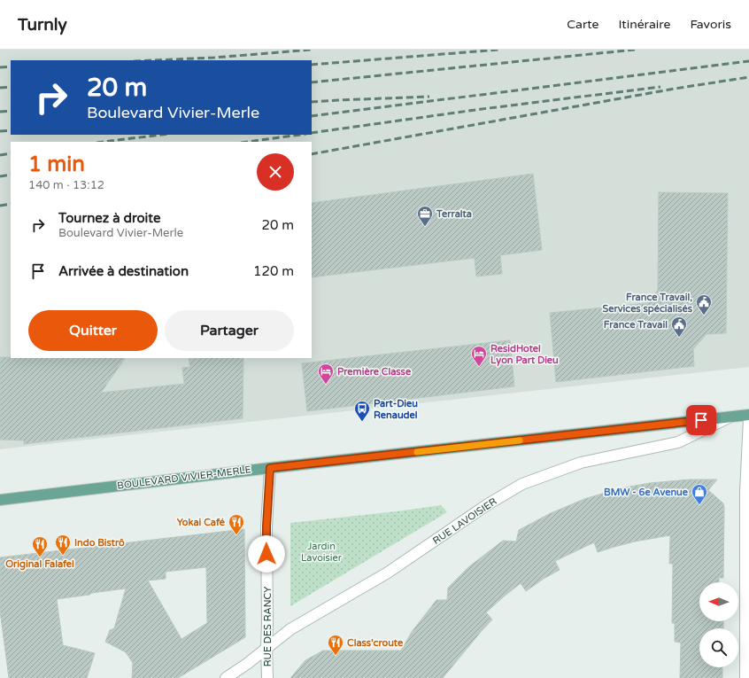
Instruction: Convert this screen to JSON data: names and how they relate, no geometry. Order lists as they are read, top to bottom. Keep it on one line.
{"streets":{"main road":["BOULEVARD VIVIER-MERLE"],"street":["RUE LAVOISIER","RUE DES RANCY"]},"crossings":[["BOULEVARD VIVIER-MERLE","RUE LAVOISIER"],["BOULEVARD VIVIER-MERLE","RUE DES RANCY"],["RUE LAVOISIER","RUE DES RANCY"]],"parks":["Jardin Lavoisier"],"places":{"office":["Terralta"],"public building":["France Travail, Services spécialisés","France Travail"],"hotel":["ResidHotel Lyon Part Dieu","Première Classe"],"bus stop":["Part-Dieu Renaudel"],"shop":["BMW - 6e Avenue"],"restaurant":["Yokai Café","Indo Bistrô","Original Falafel","Class'croute"]},"north":"left","page":{"header":"Turnly","nav":["Carte","Itinéraire","Favoris"],"turn":["20 m","Boulevard Vivier-Merle"],"heading":["1 min","140 m · 13:12"],"list":[{"name":"Tournez à droite","note":"Boulevard Vivier-Merle","value":"20 m"},{"name":"Arrivée à destination","value":"120 m"}],"buttons":["Quitter","Partager"]}}
